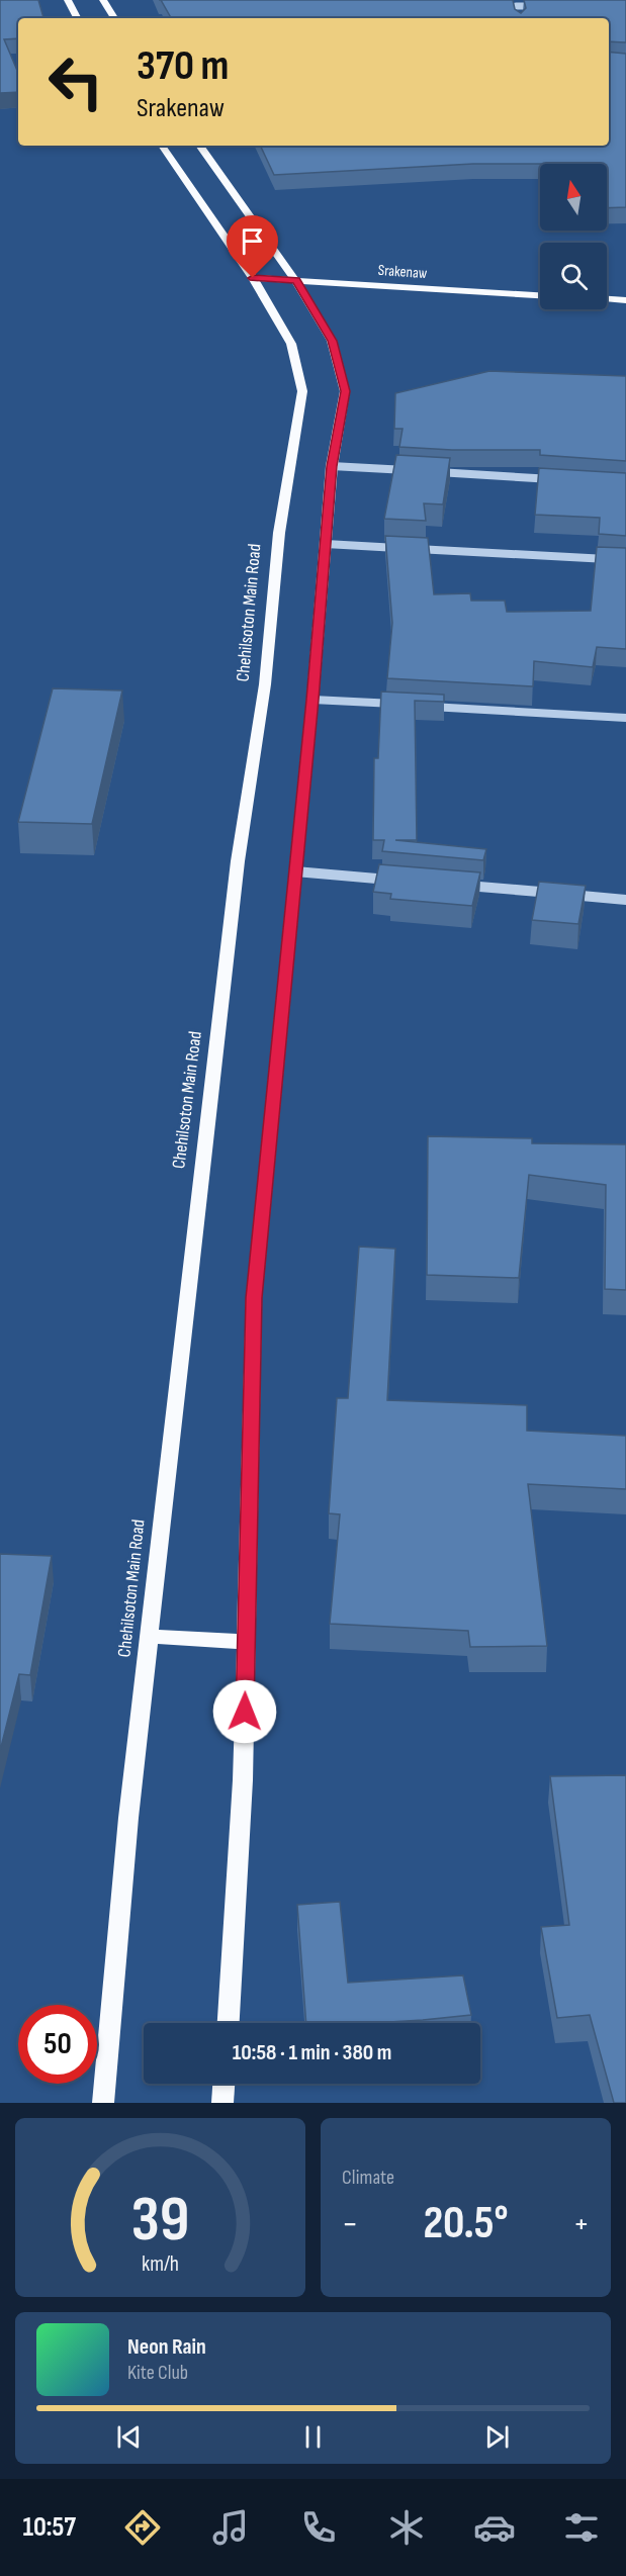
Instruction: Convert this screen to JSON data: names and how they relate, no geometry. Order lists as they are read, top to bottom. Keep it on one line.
{"streets":{"main road":["Srakenaw","Chehilsoton Main Road"]},"crossings":[["Srakenaw","Chehilsoton Main Road"]],"north":"top","page":{"turn":["370 m","Srakenaw"],"limit":"50","trip":"10:58 · 1 min · 380 m","tile":"Climate","heat":["−","20.5°","+"],"song":["Neon Rain","Kite Club"],"tabs":"10:57","gauge":["39","km/h"]}}
